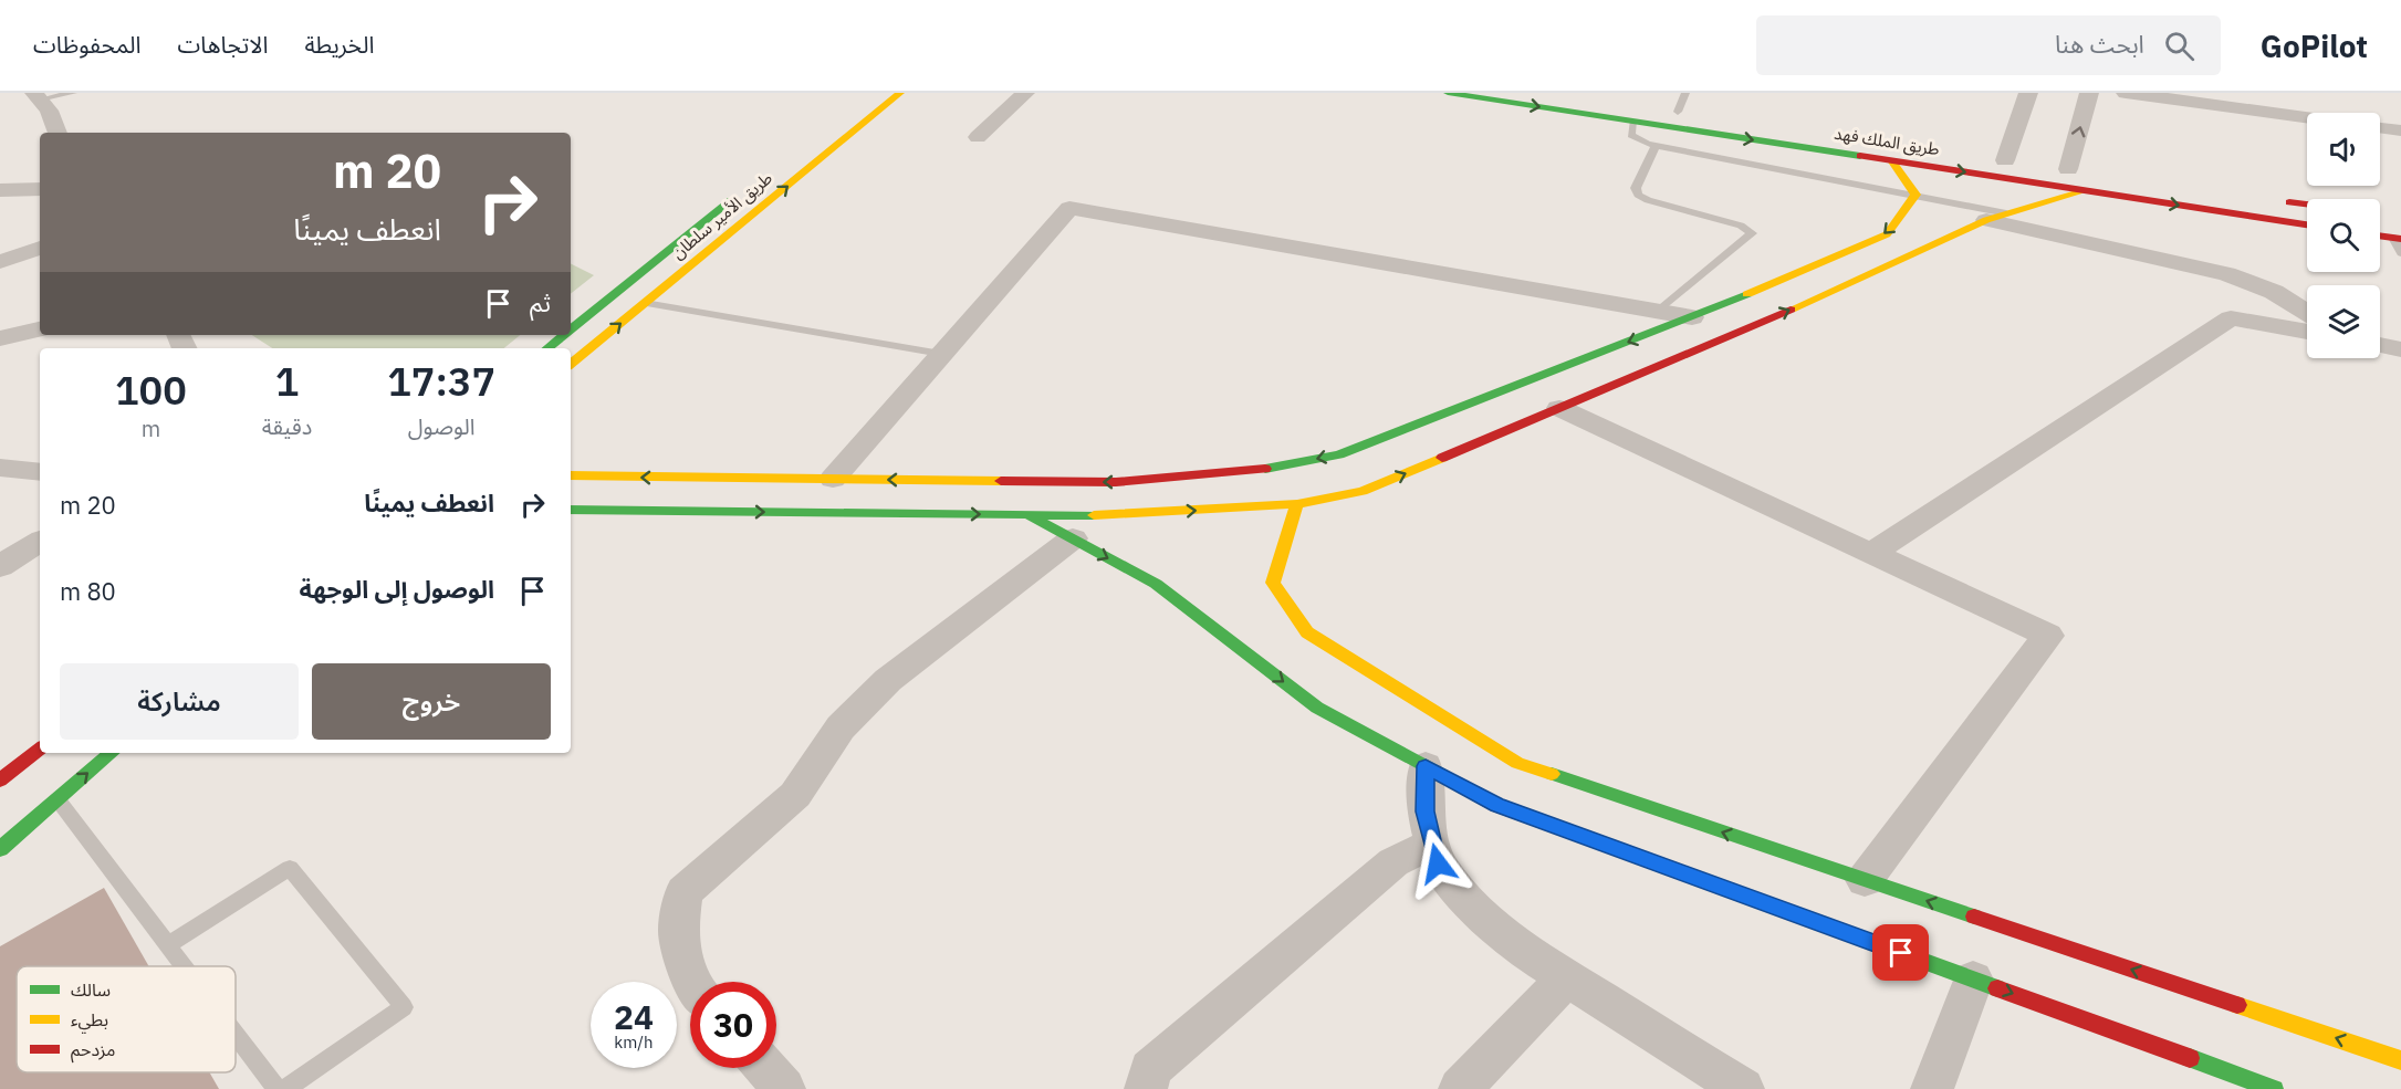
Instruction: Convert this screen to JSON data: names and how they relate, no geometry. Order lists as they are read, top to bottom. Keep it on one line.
{"streets":{"main road":["طريق الملك فهد","طريق الأمير سلطان"]},"one_way":["طريق الملك فهد"],"legend":["سالك","بطيء","مزدحم"],"page":{"header":"GoPilot","search":"ابحث هنا","nav":["الخريطة","الاتجاهات","المحفوظات"],"turn":["20 m","انعطف يمينًا"],"then":"ثم","eta":["17:37","الوصول","1","دقيقة","100","m"],"list":[{"name":"انعطف يمينًا","value":"20 m"},{"name":"الوصول إلى الوجهة","value":"80 m"}],"buttons":["خروج","مشاركة"],"speed":"24 km/h","limit":"30"}}
